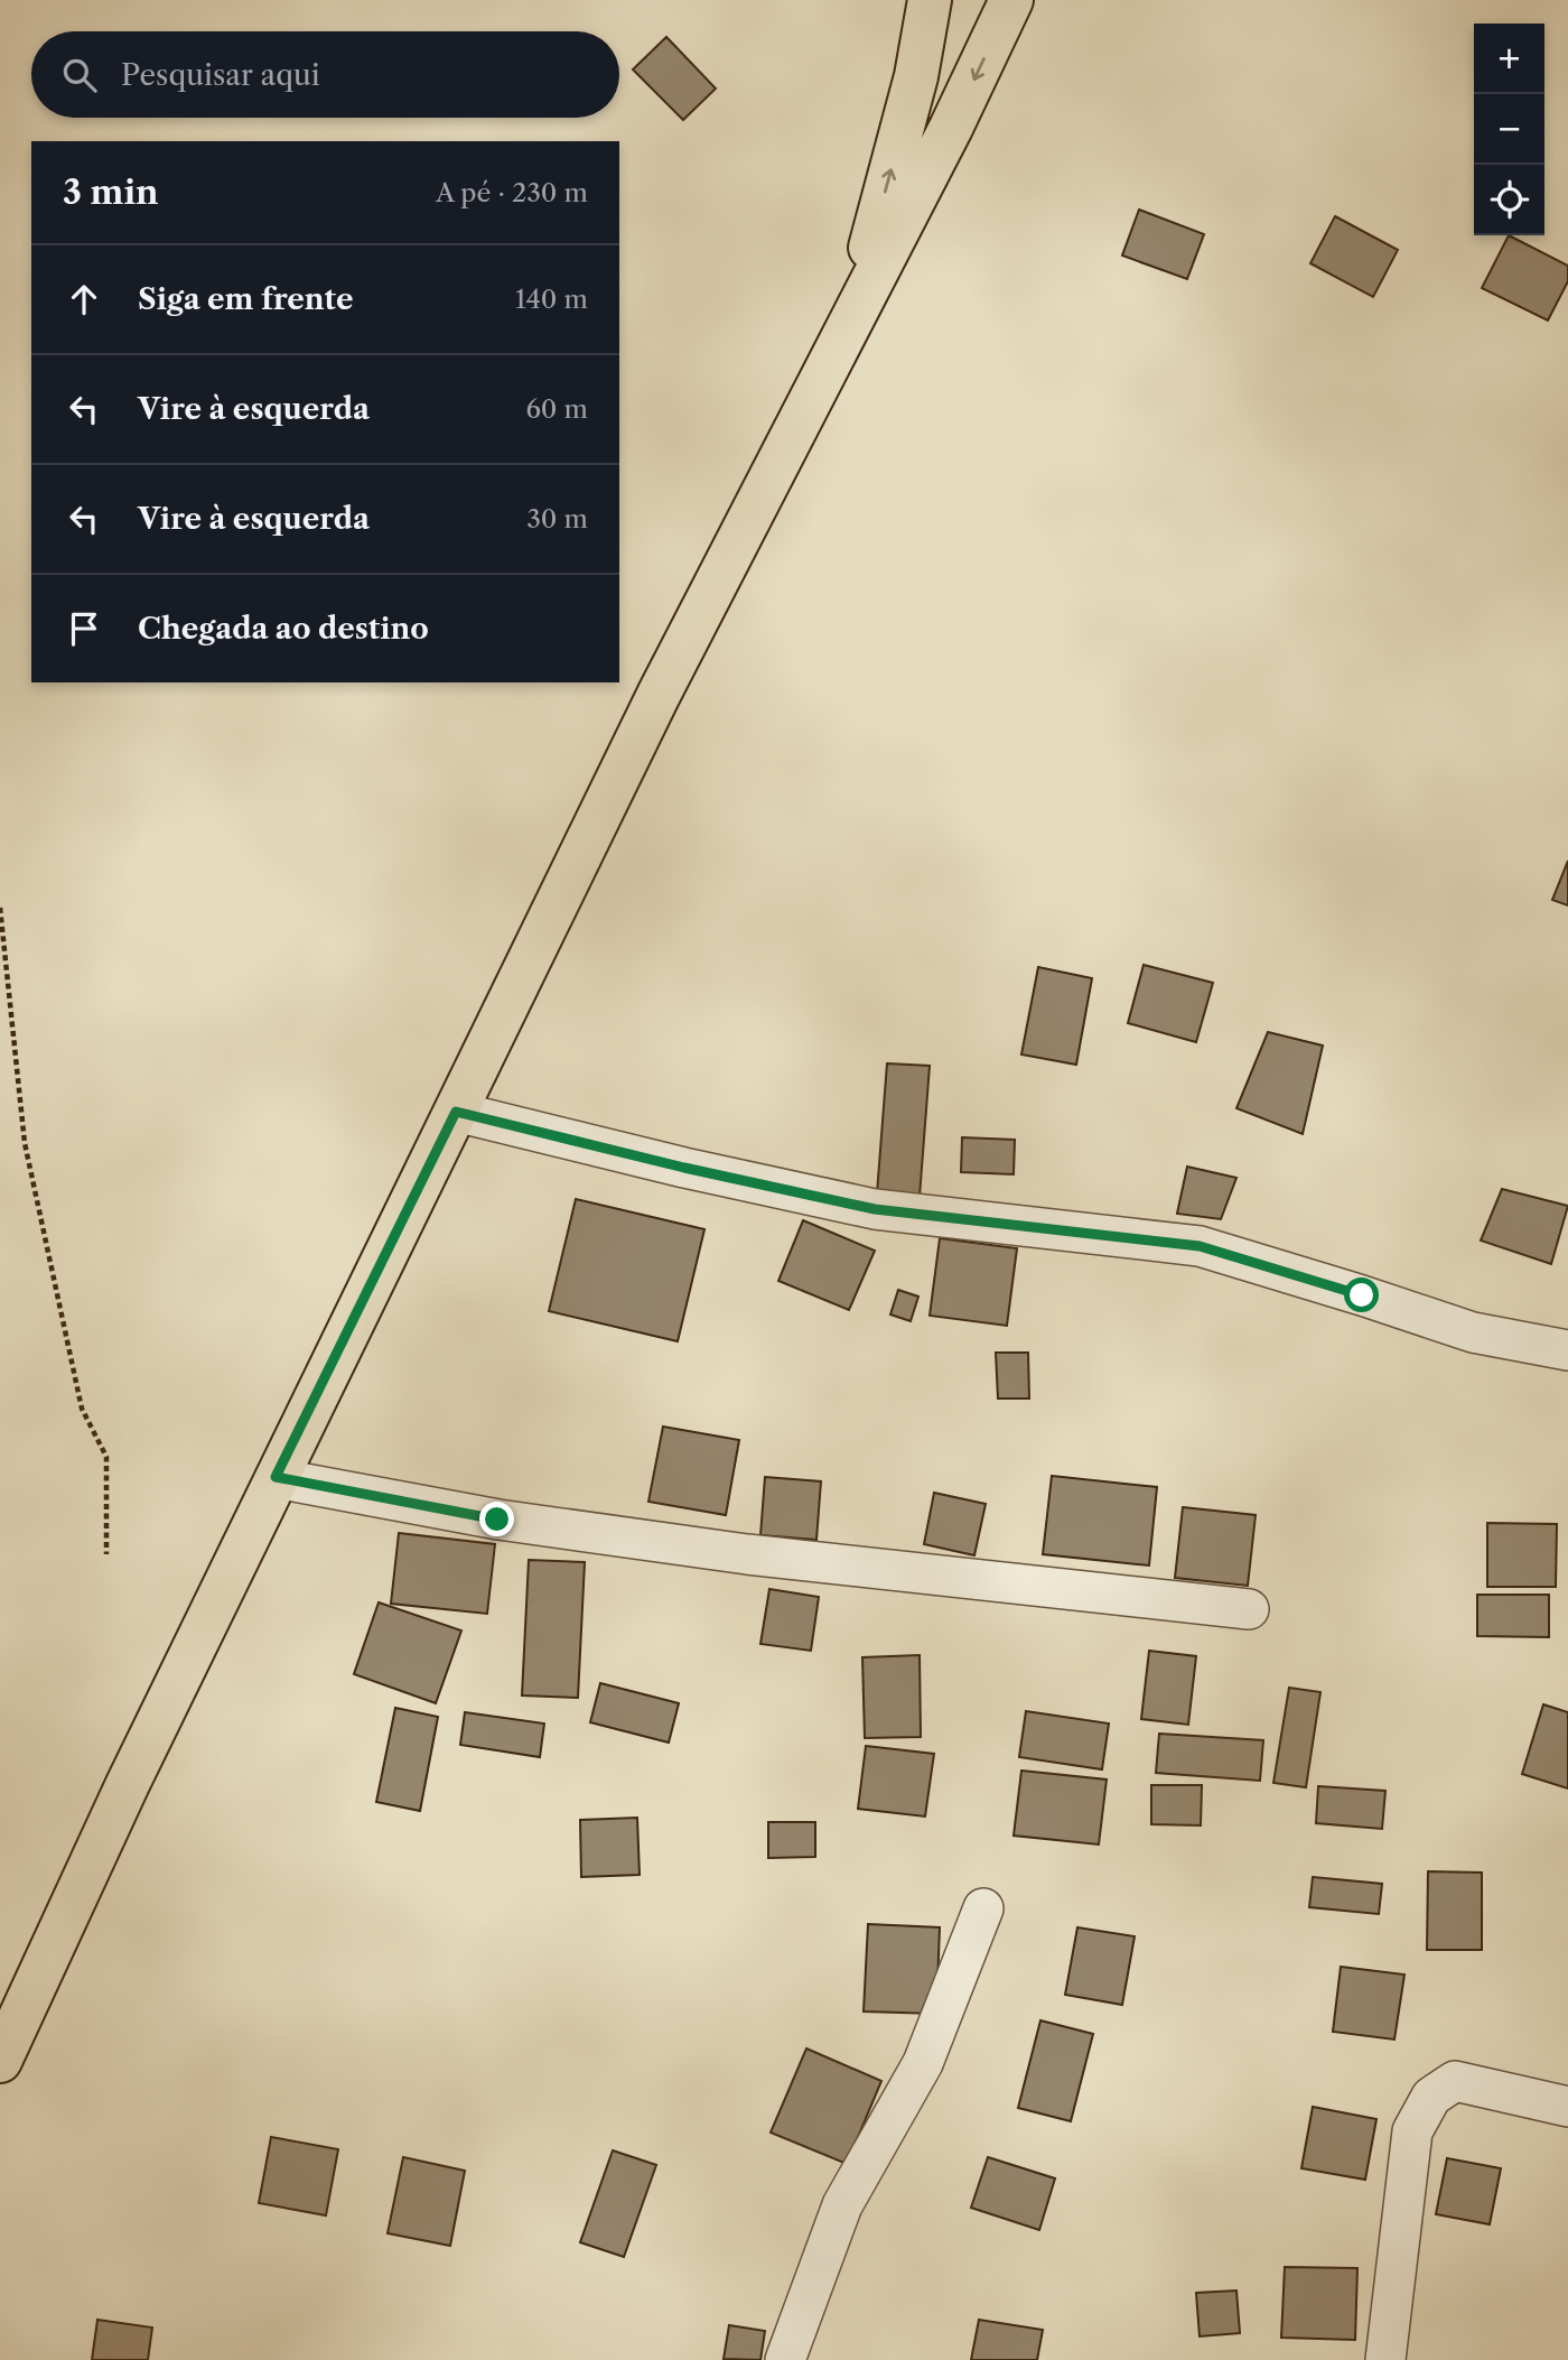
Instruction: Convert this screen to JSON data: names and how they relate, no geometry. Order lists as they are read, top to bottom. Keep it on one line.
{"page":{"map_buttons":["+","−"],"search":"Pesquisar aqui","heading":["3 min","A pé · 230 m"],"list":[["Siga em frente","140 m"],["Vire à esquerda","60 m"],["Vire à esquerda","30 m"],"Chegada ao destino"]}}
